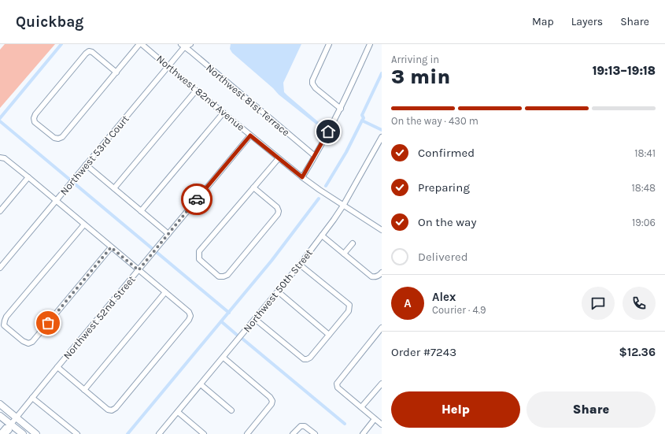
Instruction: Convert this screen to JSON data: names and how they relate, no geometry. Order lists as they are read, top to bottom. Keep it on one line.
{"streets":{"street":["Northwest 82nd Avenue","Northwest 81st Terrace","Northwest 53rd Court","Northwest 50th Street","Northwest 52nd Street"]},"crossings":[["Northwest 82nd Avenue","Northwest 53rd Court"],["Northwest 82nd Avenue","Northwest 50th Street"],["Northwest 82nd Avenue","Northwest 52nd Street"],["Northwest 81st Terrace","Northwest 53rd Court"]],"page":{"header":"Quickbag","nav":["Map","Layers","Share"],"heading":["3 min","Arriving in","19:13–19:18"],"panel":["Alex","Courier · 4.9","Order #7243","$12.36"],"bar":"On the way · 430 m","list":[["Confirmed","18:41"],["Preparing","18:48"],["On the way","19:06"],"Delivered"],"round":"A","buttons":["Help","Share"]}}
